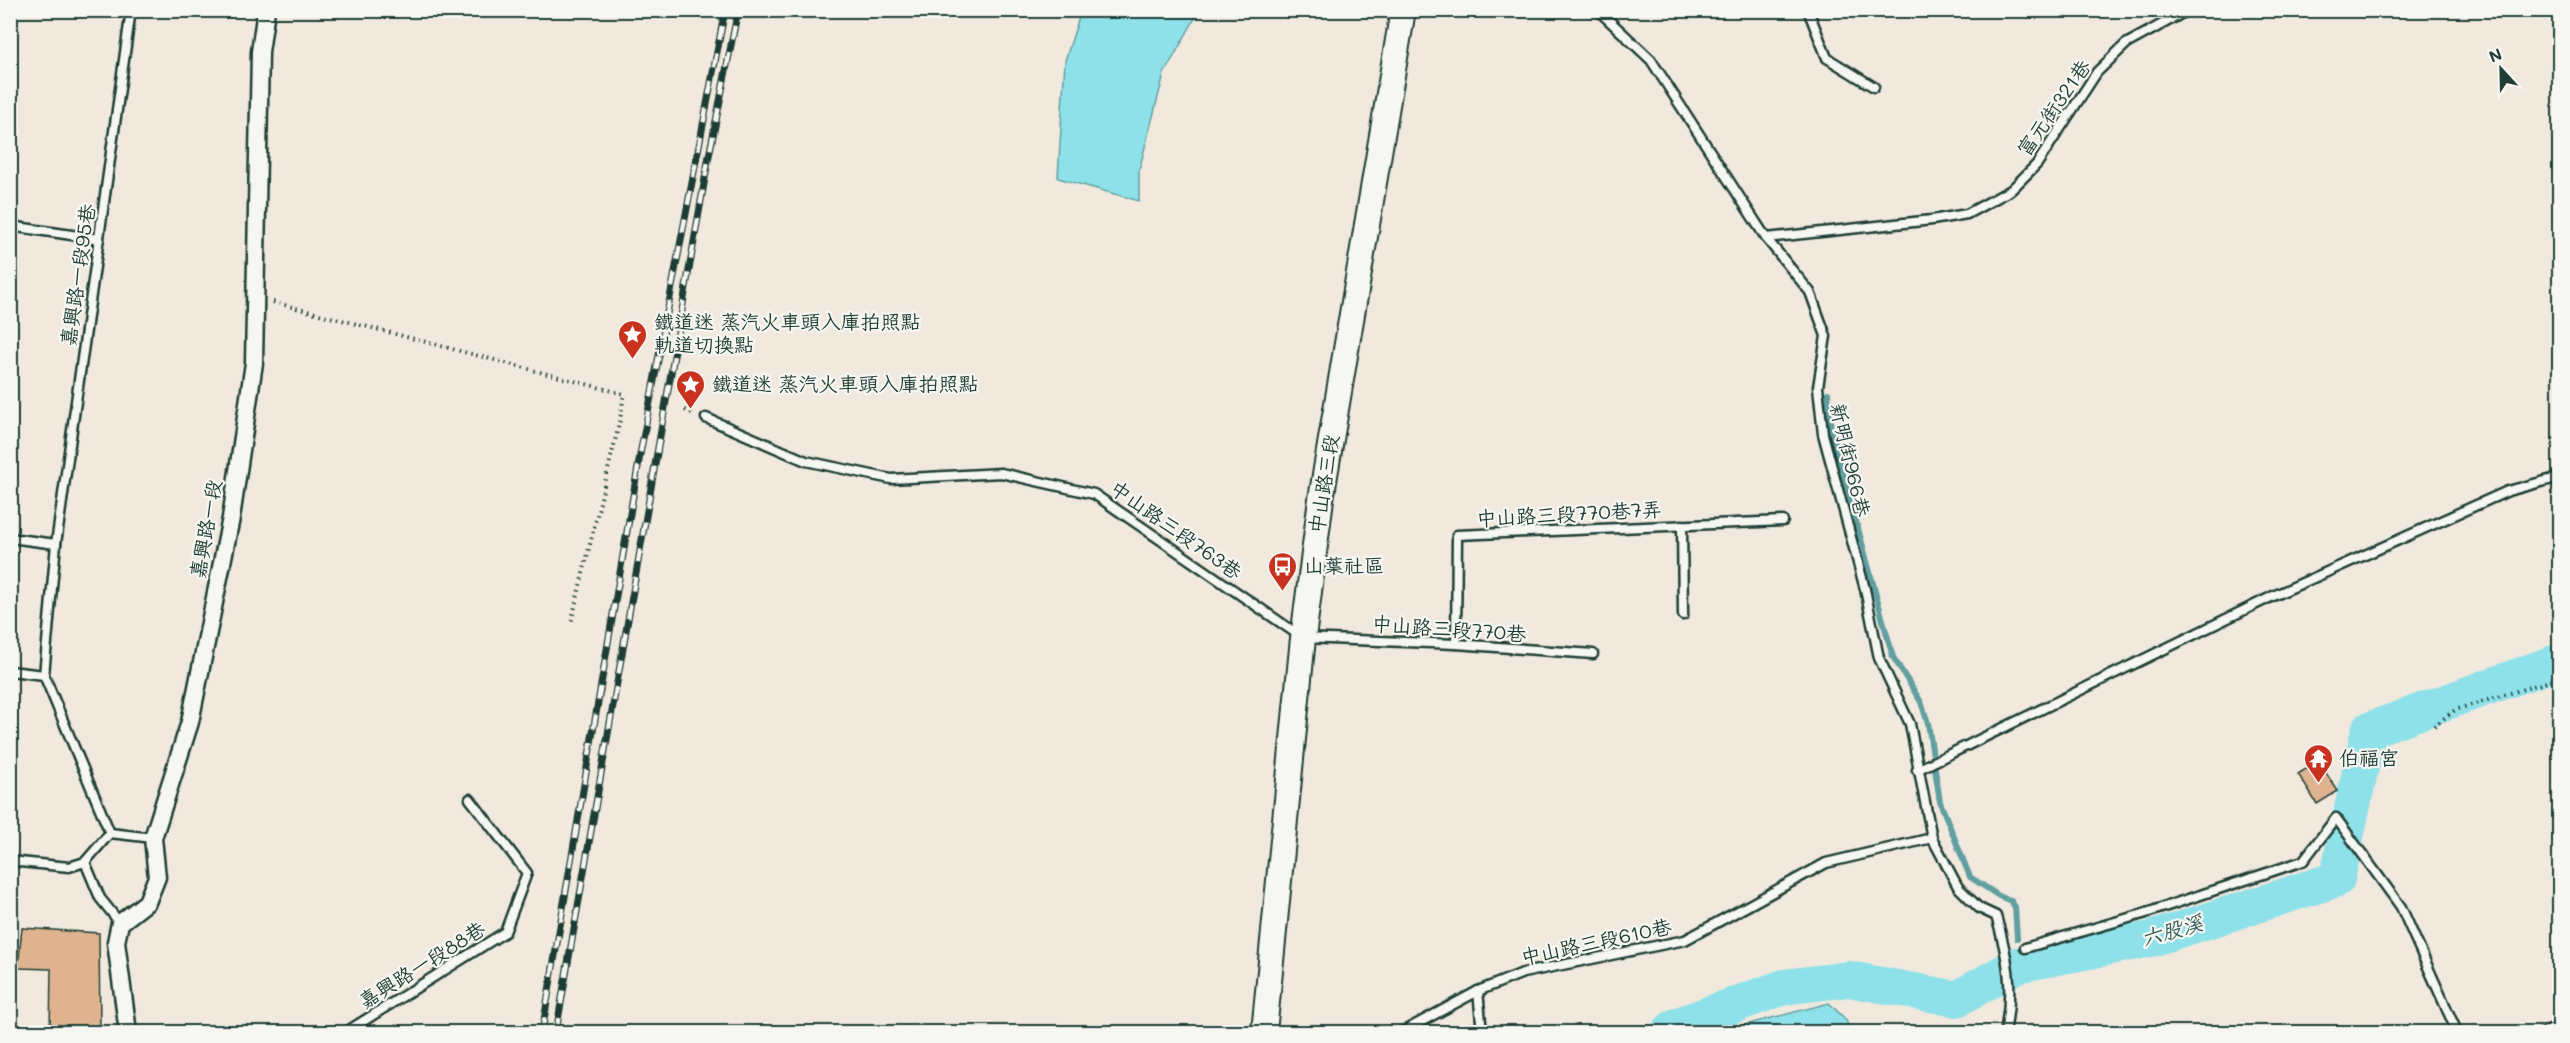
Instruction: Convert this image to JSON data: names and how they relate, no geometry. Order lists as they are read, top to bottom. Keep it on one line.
{"streets":{"street":["中山路三段","嘉興路一段"],"lane":["富元街321巷","嘉興路一段95巷","新明街966巷","中山路三段770巷7弄","中山路三段763巷","中山路三段770巷","中山路三段610巷","嘉興路一段88巷"]},"crossings":[["富元街321巷","新明街966巷"],["嘉興路一段95巷","嘉興路一段"],["新明街966巷","中山路三段610巷"],["中山路三段","中山路三段763巷"],["中山路三段","中山路三段770巷"],["中山路三段770巷7弄","中山路三段770巷"],["中山路三段763巷","中山路三段770巷"]],"water":["六股溪"],"places":{"place":["鐵道迷 蒸汽火車頭入庫拍照點 軌道切換點","鐵道迷 蒸汽火車頭入庫拍照點"],"bus stop":["山葉社區"],"temple":["伯福宮"]},"north":"top"}
